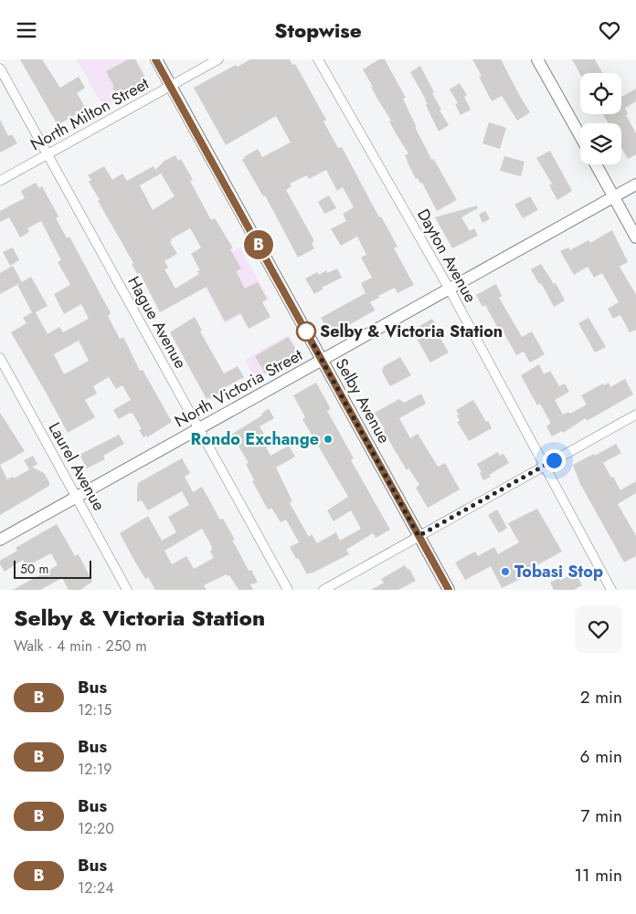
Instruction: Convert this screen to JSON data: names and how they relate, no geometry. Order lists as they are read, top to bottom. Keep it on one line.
{"streets":{"street":["North Milton Street","Dayton Avenue","Hague Avenue","North Victoria Street","Selby Avenue","Laurel Avenue"]},"crossings":[["North Milton Street","Hague Avenue"],["North Milton Street","Selby Avenue"],["Dayton Avenue","North Victoria Street"],["Hague Avenue","North Victoria Street"],["North Victoria Street","Selby Avenue"],["North Victoria Street","Laurel Avenue"]],"places":["Selby & Victoria Station","Rondo Exchange","Tobasi Stop"],"lines":["bus line B"],"scale_bar":"50 m","page":{"header":"Stopwise","on_map":"B","scale":"50 m","heading":["Selby & Victoria Station","Walk · 4 min · 250 m"],"list":[{"mark":"B","name":"Bus","note":"12:15","value":"2 min"},{"mark":"B","name":"Bus","note":"12:19","value":"6 min"},{"mark":"B","name":"Bus","note":"12:20","value":"7 min"},{"mark":"B","name":"Bus","note":"12:24","value":"11 min"}]}}
